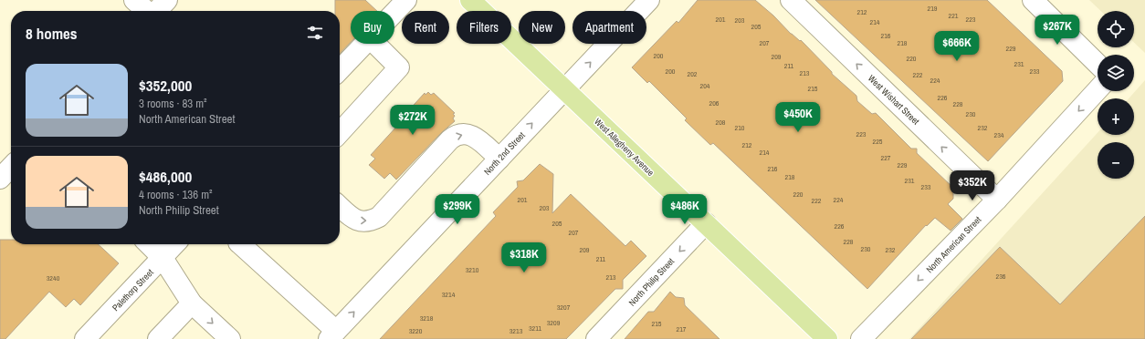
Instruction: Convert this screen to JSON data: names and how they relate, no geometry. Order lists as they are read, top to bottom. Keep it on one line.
{"streets":{"main road":["West Allegheny Avenue"],"street":["West Wishart Street","North 2nd Street","North American Street","North Philip Street","Palethorp Street"]},"crossings":[["West Wishart Street","North American Street"],["West Allegheny Avenue","North 2nd Street"],["West Allegheny Avenue","North Philip Street"]],"one_way":["North 2nd Street","North American Street","North Philip Street"],"house_numbers":["219","212","221","201","223","203","214","205","216","207","218","229","200","209","220","231","211","200","233","213","202","222","224","204","215","226","206","228","230","208","210","232","223","234","225","212","214","227","229","216","218","231","233","220","201","224","222","203","205","226","207","228","230","209","232","211","3210","236","213","3240","3214","3207","3218","3209","215","3211","217","3220","3213"],"page":{"map_buttons":["+","−"],"chip":["Buy","Rent","Filters","New","Apartment"],"heading":"8 homes","price":["$267K","$666K","$450K","$272K","$352K","$299K","$486K","$318K"],"list":[{"name":"$352,000","note":"3 rooms · 83 m² · North American Street"},{"name":"$486,000","note":"4 rooms · 136 m² · North Philip Street"}]}}
